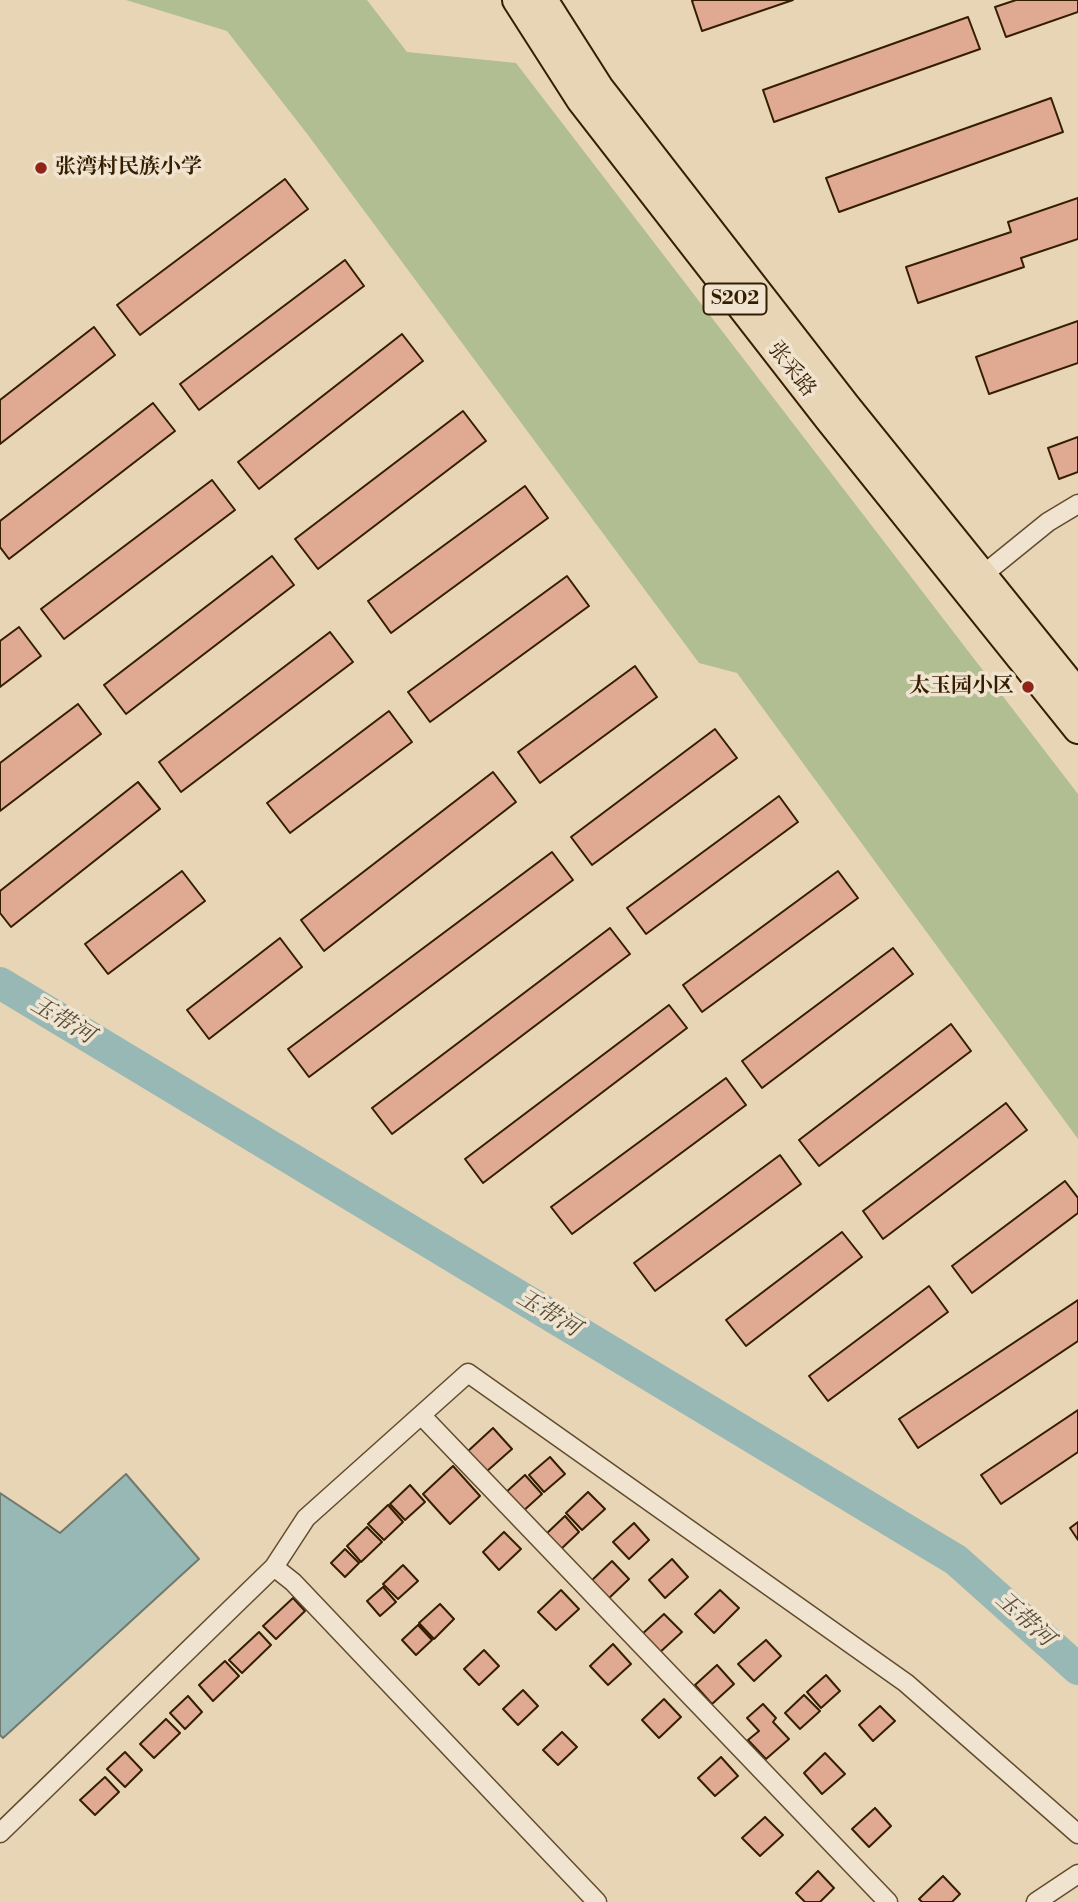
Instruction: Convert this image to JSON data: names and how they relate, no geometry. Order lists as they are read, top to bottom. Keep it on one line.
{"streets":{"main road":["S202","张采路"]},"water":["玉带河"],"places":["张湾村民族小学","太玉园小区"]}
